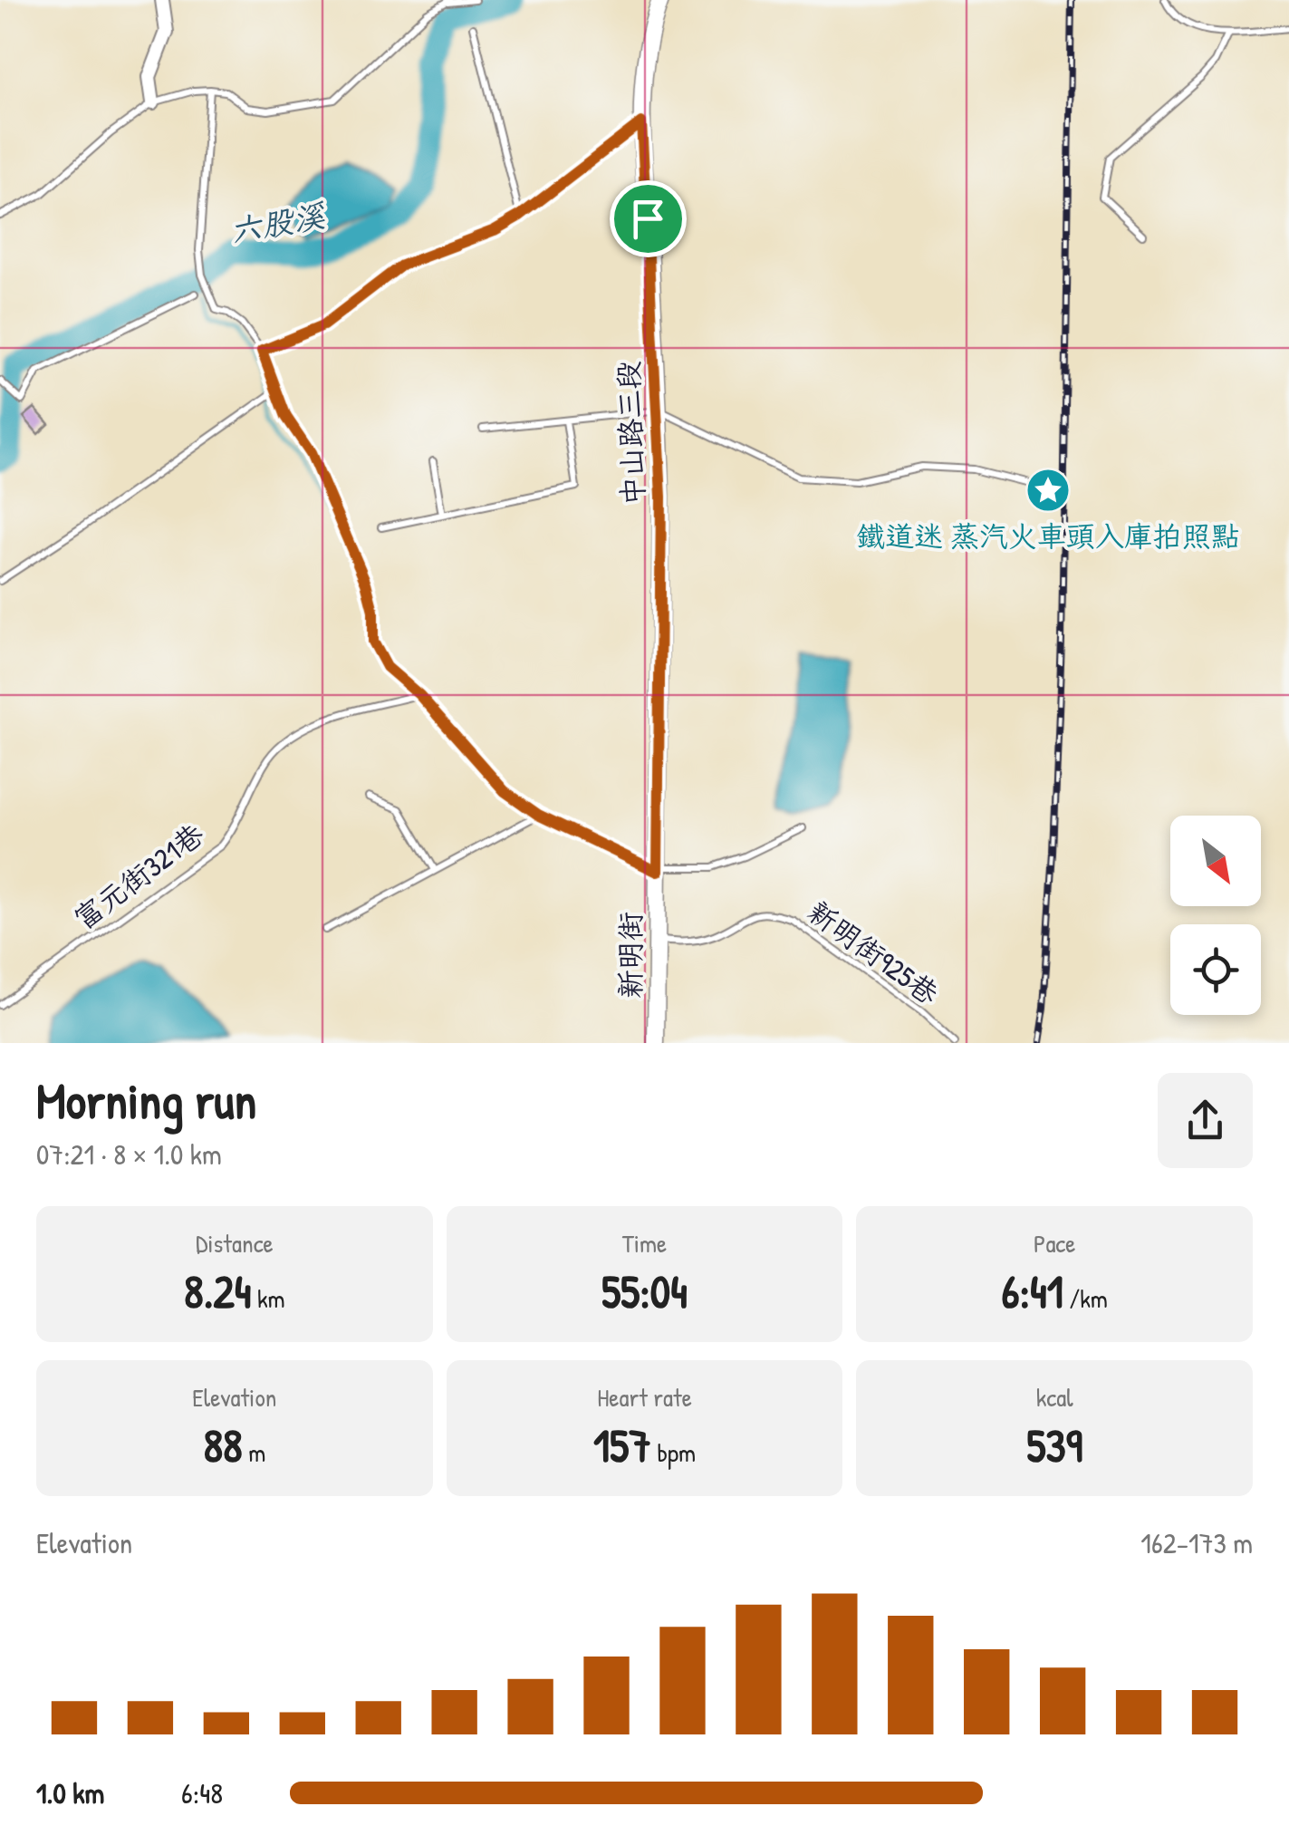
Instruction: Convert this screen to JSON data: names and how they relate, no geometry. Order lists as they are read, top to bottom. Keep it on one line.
{"streets":{"street":["中山路三段","新明街"],"lane":["富元街321巷","新明街925巷"]},"crossings":[["中山路三段","新明街"],["新明街925巷","新明街"]],"water":["六股溪"],"places":{"place":["鐵道迷 蒸汽火車頭入庫拍照點"]},"north":"bottom right","page":{"heading":["Morning run","07:21 · 8 × 1.0 km"],"stats":[["Distance","8.24 km"],["Time","55:04"],["Pace","6:41 /km"],["Elevation","88 m"],["Heart rate","157 bpm"],["kcal","539"]],"chart":["Elevation","162–173 m"],"list":[{"name":"1.0 km","note":"6:48"}]}}
